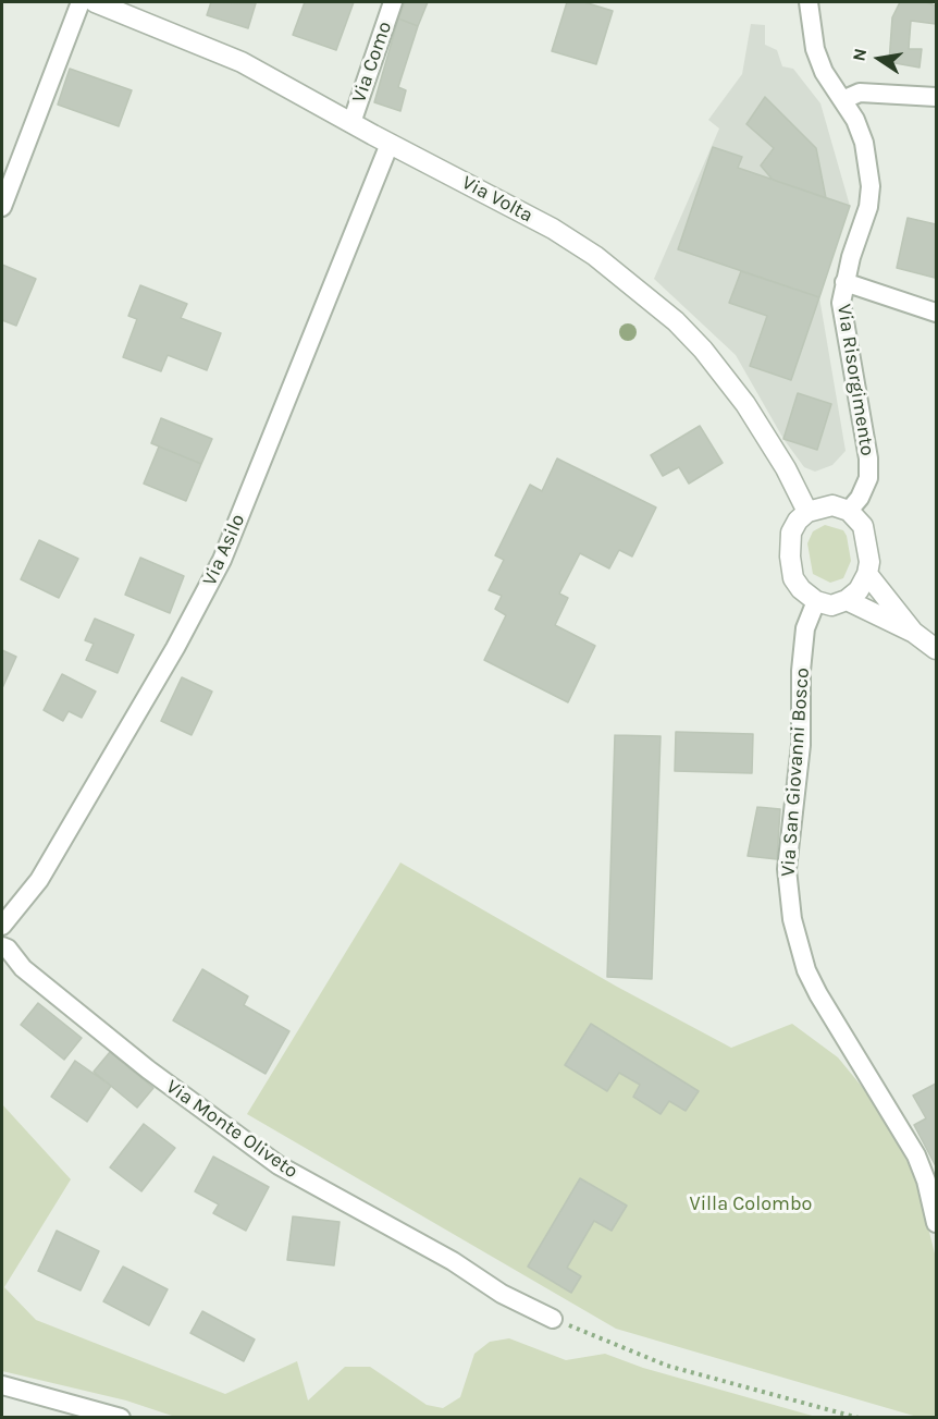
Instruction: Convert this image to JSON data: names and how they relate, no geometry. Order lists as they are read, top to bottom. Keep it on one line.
{"streets":{"street":["Via Como","Via Volta","Via Risorgimento","Via Asilo","Via San Giovanni Bosco","Via Monte Oliveto"]},"crossings":[["Via Como","Via Volta"],["Via Volta","Via Risorgimento"],["Via Volta","Via Asilo"],["Via Volta","Via San Giovanni Bosco"],["Via Risorgimento","Via San Giovanni Bosco"]],"parks":["Villa Colombo"],"north":"left"}
